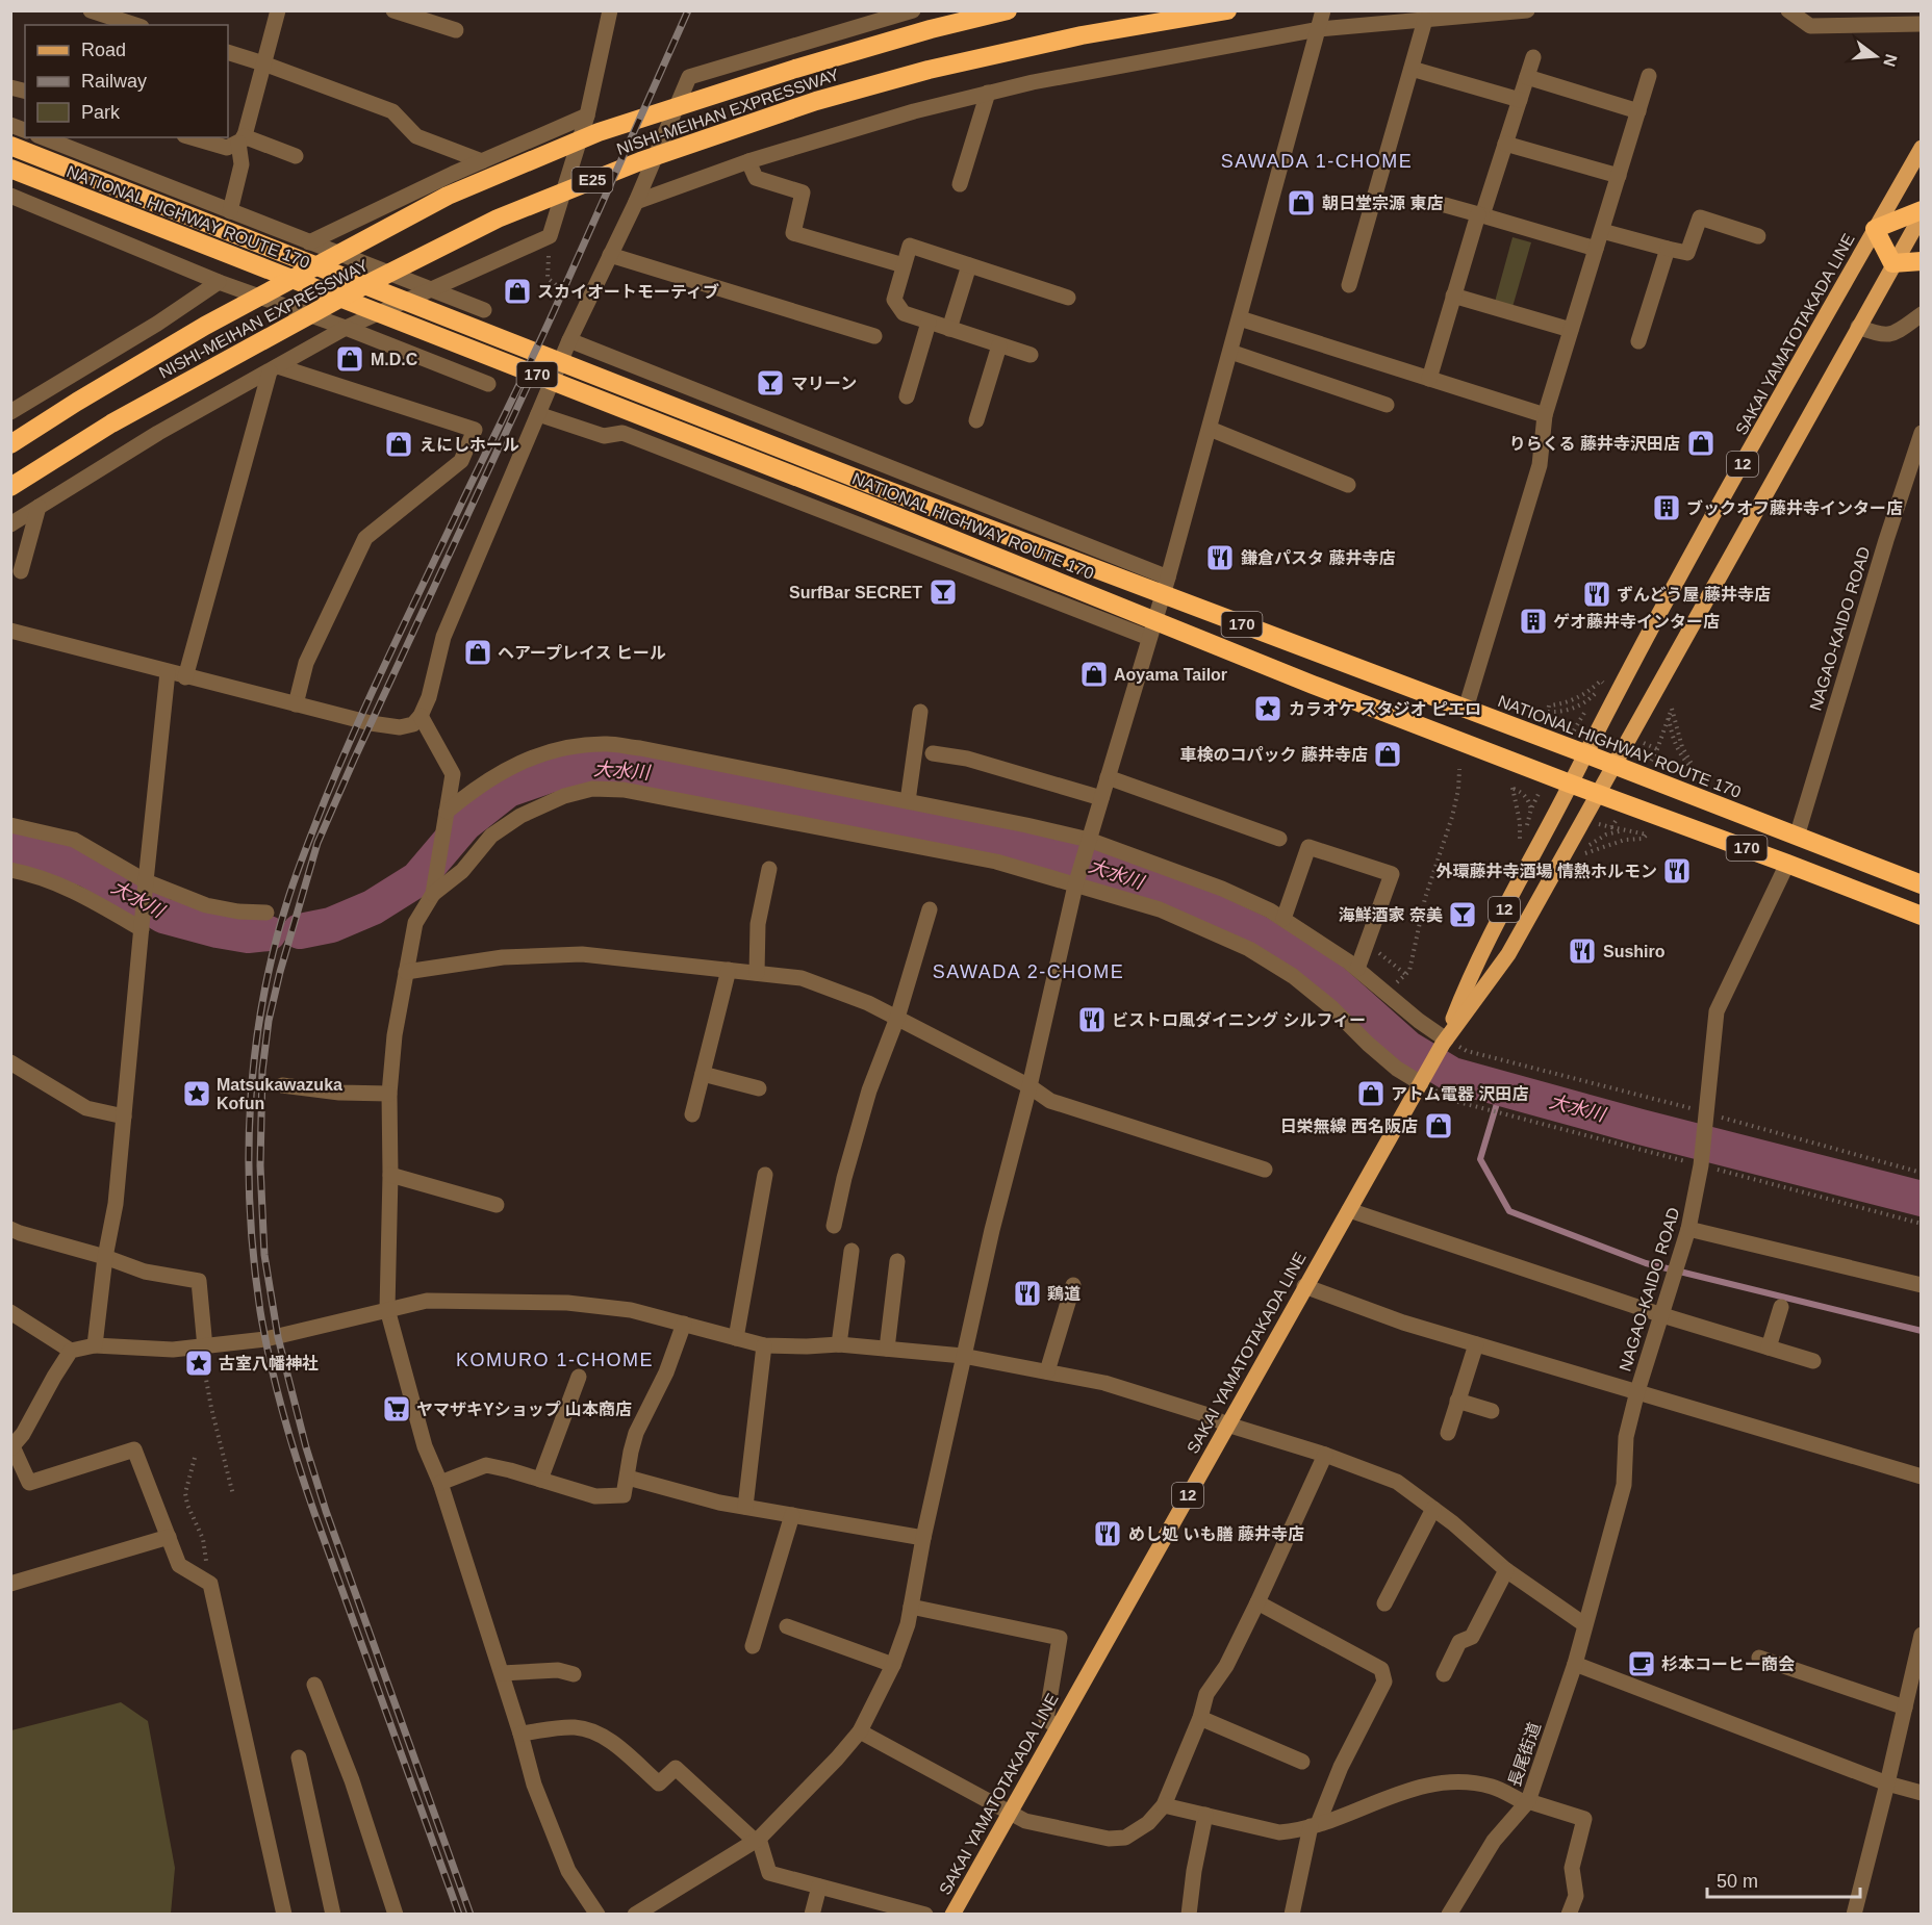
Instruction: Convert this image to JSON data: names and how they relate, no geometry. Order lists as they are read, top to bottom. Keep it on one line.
{"streets":{"highway":["NISHI-MEIHAN EXPRESSWAY","E25","NATIONAL HIGHWAY ROUTE 170","170"],"main road":["SAKAI YAMATOTAKADA LINE","12"],"street":["NAGAO-KAIDO ROAD","長尾街道"]},"crossings":[["NATIONAL HIGHWAY ROUTE 170","SAKAI YAMATOTAKADA LINE"],["NATIONAL HIGHWAY ROUTE 170","NAGAO-KAIDO ROAD"],["NAGAO-KAIDO ROAD","長尾街道"]],"districts":["SAWADA 1-CHOME","SAWADA 2-CHOME","KOMURO 1-CHOME"],"water":["大水川"],"places":{"shop":["朝日堂宗源 東店","スカイオートモーティブ","M.D.C","りらくる 藤井寺沢田店","えにしホール","ヘアープレイス ヒール","Aoyama Tailor","車検のコパック 藤井寺店","アトム電器 沢田店","日栄無線 西名阪店"],"bar":["マリーン","SurfBar SECRET","海鮮酒家 奈美"],"building":["ブックオフ藤井寺インター店","ゲオ藤井寺インター店"],"restaurant":["鎌倉パスタ 藤井寺店","ずんどう屋 藤井寺店","外環藤井寺酒場 情熱ホルモン","Sushiro","ビストロ風ダイニング シルフィー","鶏道","めし処 いも膳 藤井寺店"],"place":["カラオケ スタジオ ピエロ","Matsukawazuka Kofun","古室八幡神社"],"supermarket":["ヤマザキYショップ 山本商店"],"cafe":["杉本コーヒー商会"]},"legend":["Road","Railway","Park"],"scale_bar":"50 m","north":"right"}
